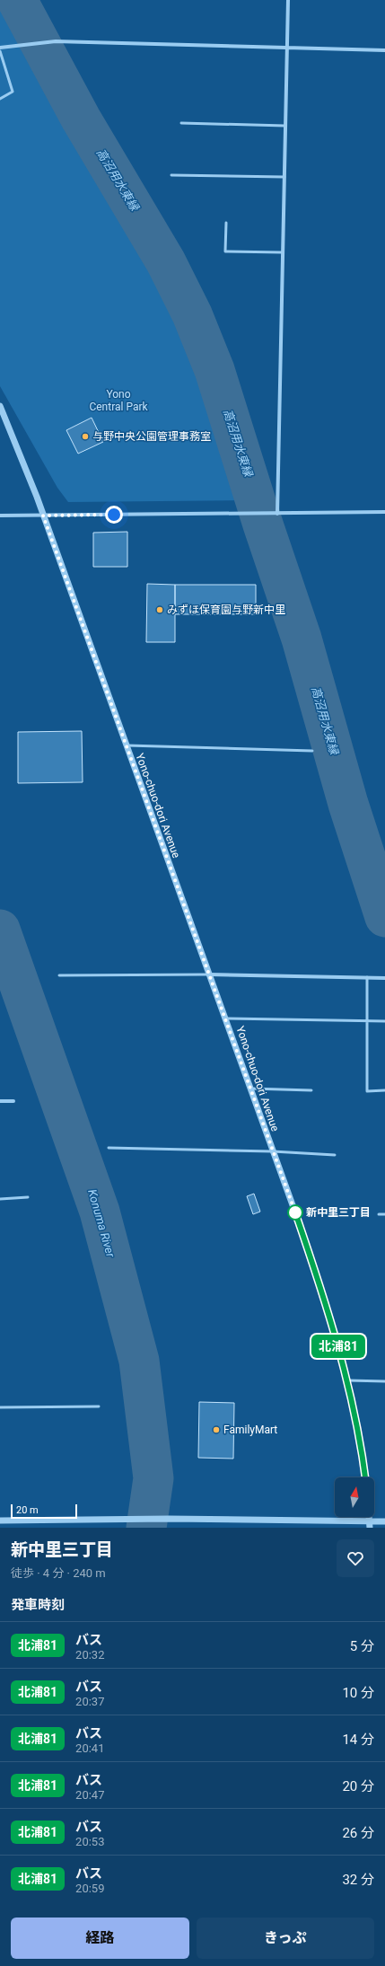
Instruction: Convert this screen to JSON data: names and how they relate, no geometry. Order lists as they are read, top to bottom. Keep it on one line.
{"streets":{"street":["Yono-chuo-dori Avenue"]},"water":["高沼用水東縁","Konuma River"],"parks":["Yono Central Park"],"places":["与野中央公園管理事務室","みずほ保育園与野新中里","新中里三丁目","FamilyMart"],"lines":["bus line 北浦81"],"scale_bar":"20 m","north":"top","page":{"on_map":"北浦81","scale":"20 m","heading":[["新中里三丁目","徒歩 · 4 分 · 240 m"],"発車時刻"],"list":[{"mark":"北浦81","name":"バス","note":"20:32","value":"5 分"},{"mark":"北浦81","name":"バス","note":"20:37","value":"10 分"},{"mark":"北浦81","name":"バス","note":"20:41","value":"14 分"},{"mark":"北浦81","name":"バス","note":"20:47","value":"20 分"},{"mark":"北浦81","name":"バス","note":"20:53","value":"26 分"},{"mark":"北浦81","name":"バス","note":"20:59","value":"32 分"}],"buttons":["経路","きっぷ"]}}
